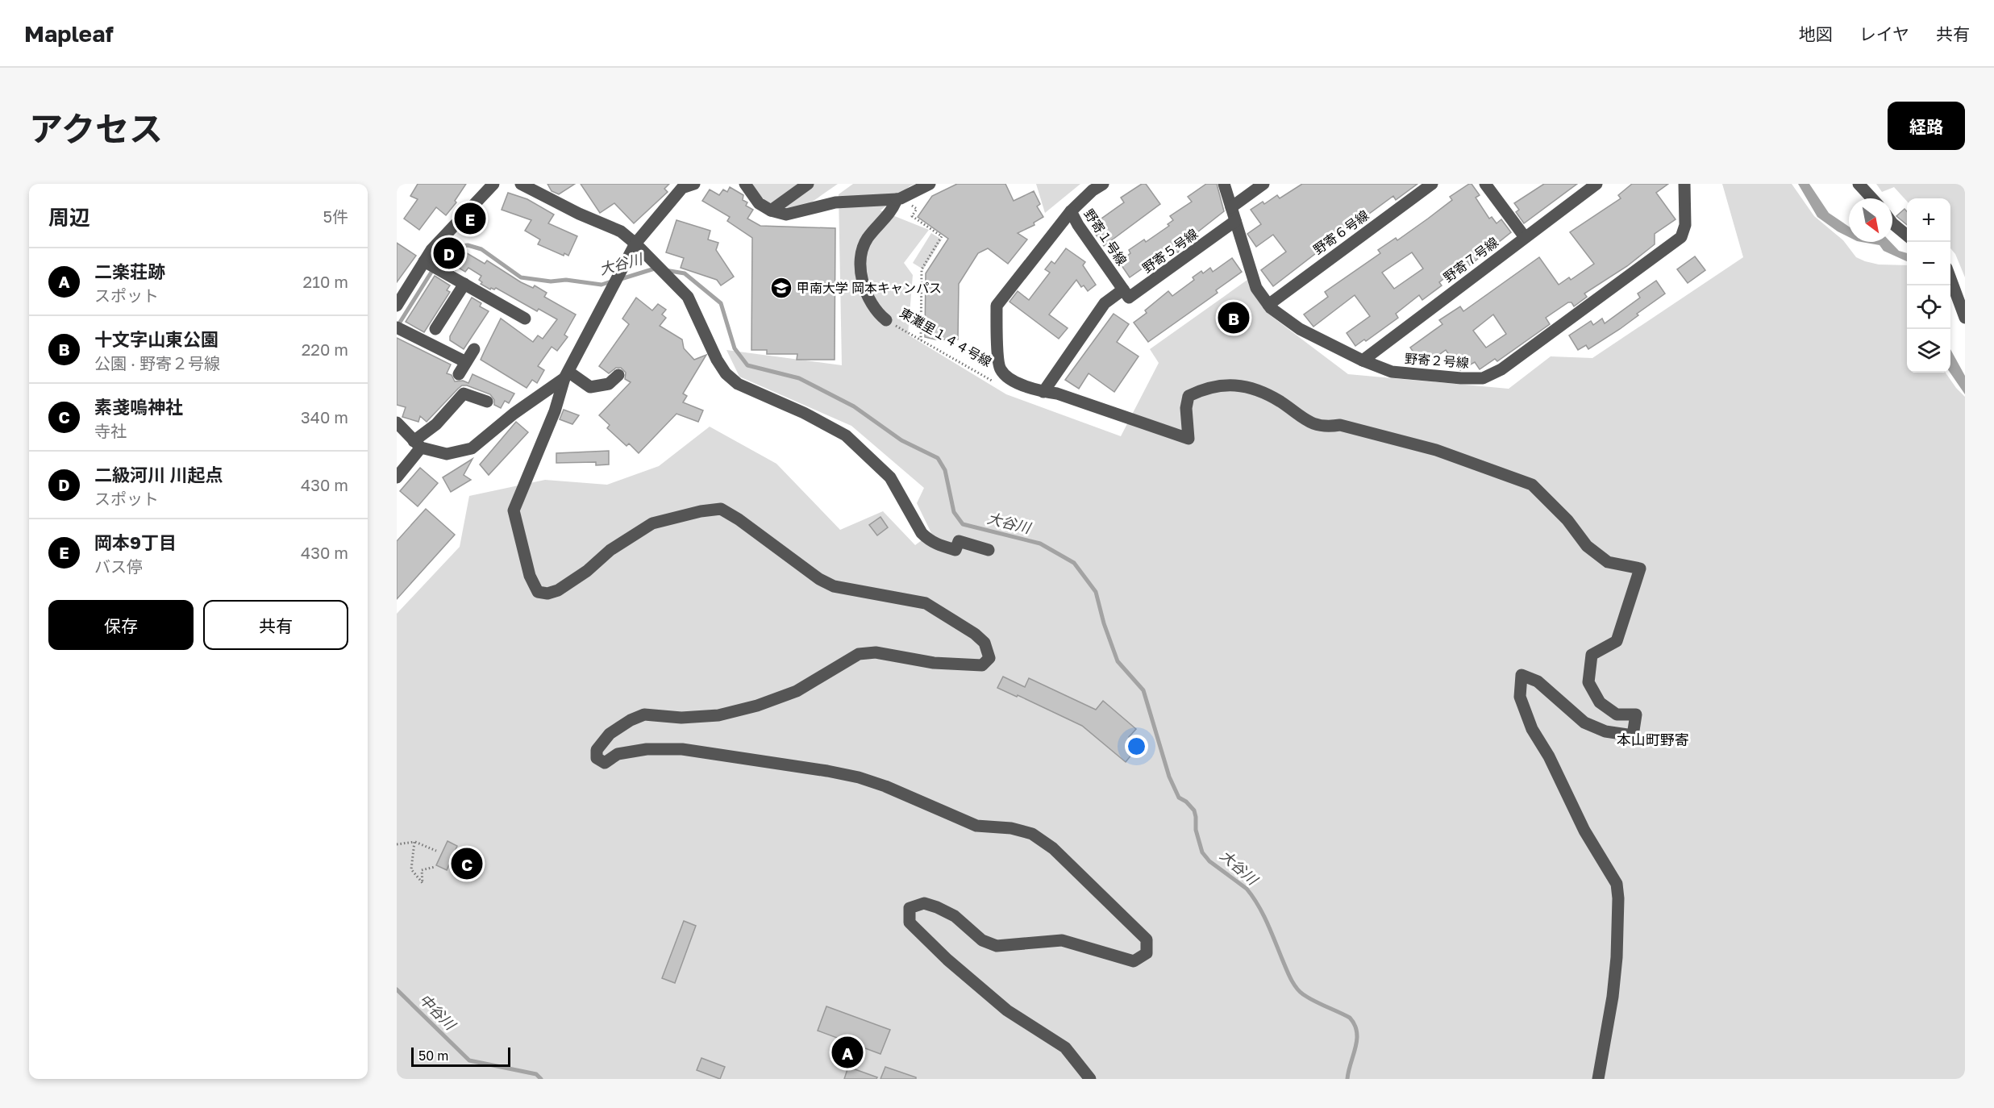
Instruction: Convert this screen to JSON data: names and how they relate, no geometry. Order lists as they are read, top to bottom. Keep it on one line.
{"streets":{"street":["野寄６号線","野寄１号線","野寄５号線","野寄７号線","東灘里１４４号線","野寄２号線"]},"crossings":[["野寄６号線","野寄２号線"],["野寄１号線","野寄５号線"],["野寄５号線","野寄２号線"],["野寄７号線","野寄２号線"]],"districts":["本山町野寄"],"water":["大谷川","中谷川"],"places":{"school or university":["甲南大学 岡本キャンパス"]},"scale_bar":"50 m","north":"bottom right","page":{"header":"Mapleaf","nav":["地図","レイヤ","共有"],"title":"アクセス","buttons":["経路",["保存","共有"]],"heading":["周辺","5件"],"map_buttons":["+","−"],"pins":["E","D","B","C","A"],"list":[{"mark":"A","name":"二楽荘跡","note":"スポット","value":"210 m"},{"mark":"B","name":"十文字山東公園","note":"公園 · 野寄２号線","value":"220 m"},{"mark":"C","name":"素戔嗚神社","note":"寺社","value":"340 m"},{"mark":"D","name":"二級河川 川起点","note":"スポット","value":"430 m"},{"mark":"E","name":"岡本9丁目","note":"バス停","value":"430 m"}],"scale":"50 m"}}
